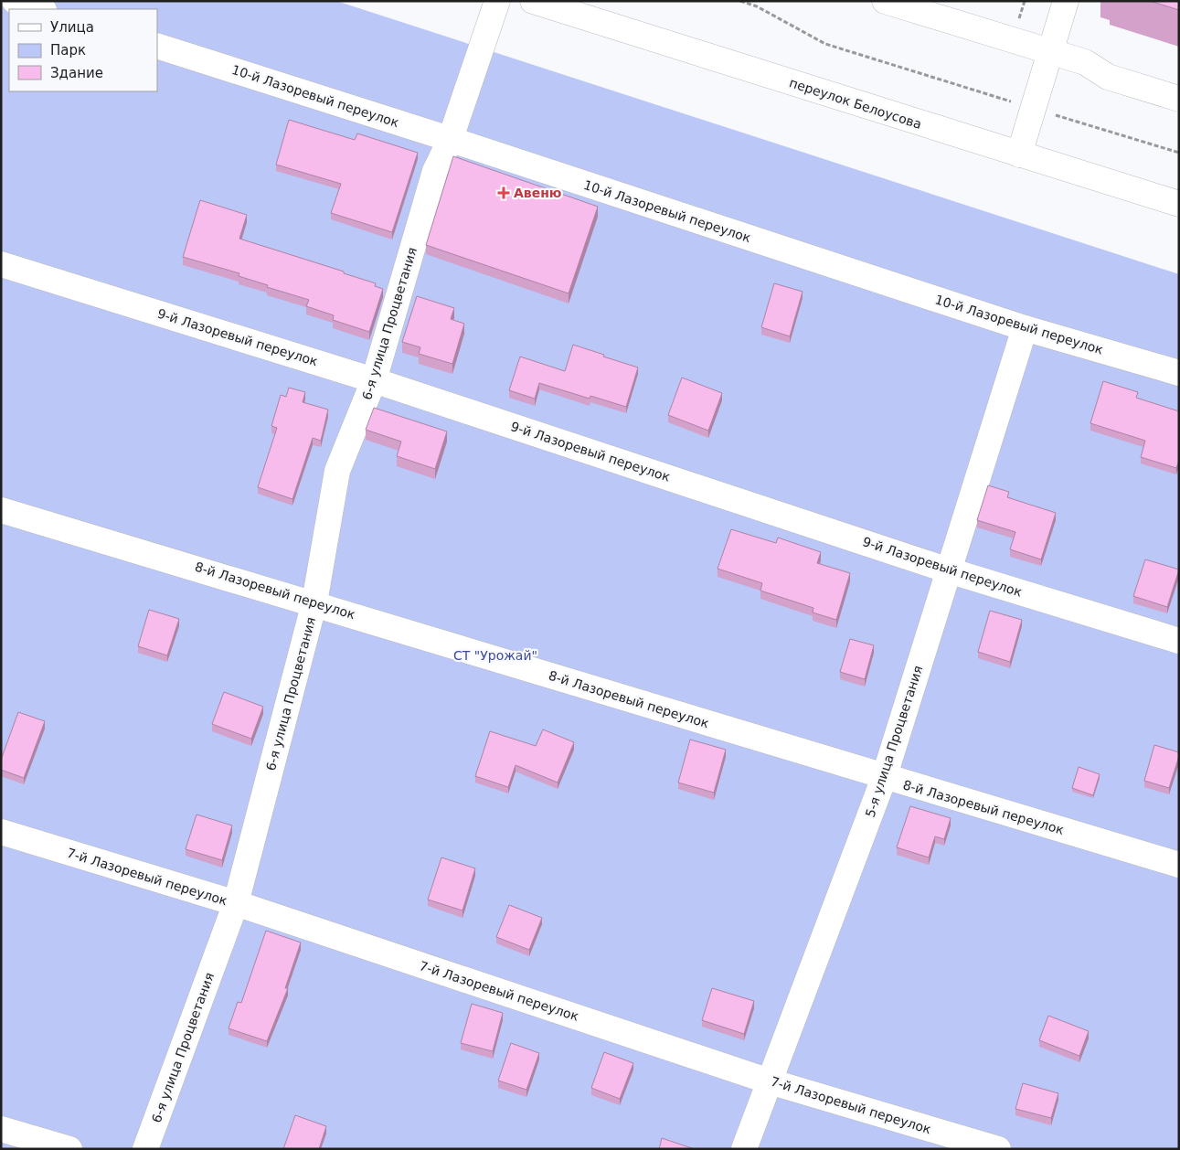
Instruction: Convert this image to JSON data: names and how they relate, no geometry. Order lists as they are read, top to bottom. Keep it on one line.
{"streets":{"street":["10-й Лазоревый переулок","переулок Белоусова","6-я улица Процветания","9-й Лазоревый переулок","8-й Лазоревый переулок","5-я улица Процветания","7-й Лазоревый переулок"]},"crossings":[["10-й Лазоревый переулок","6-я улица Процветания"],["10-й Лазоревый переулок","5-я улица Процветания"],["6-я улица Процветания","9-й Лазоревый переулок"],["6-я улица Процветания","8-й Лазоревый переулок"],["6-я улица Процветания","7-й Лазоревый переулок"],["9-й Лазоревый переулок","5-я улица Процветания"],["8-й Лазоревый переулок","5-я улица Процветания"],["5-я улица Процветания","7-й Лазоревый переулок"]],"parks":["СТ \"Урожай\""],"places":{"health":["Авеню"]},"legend":["Улица","Парк","Здание"]}
